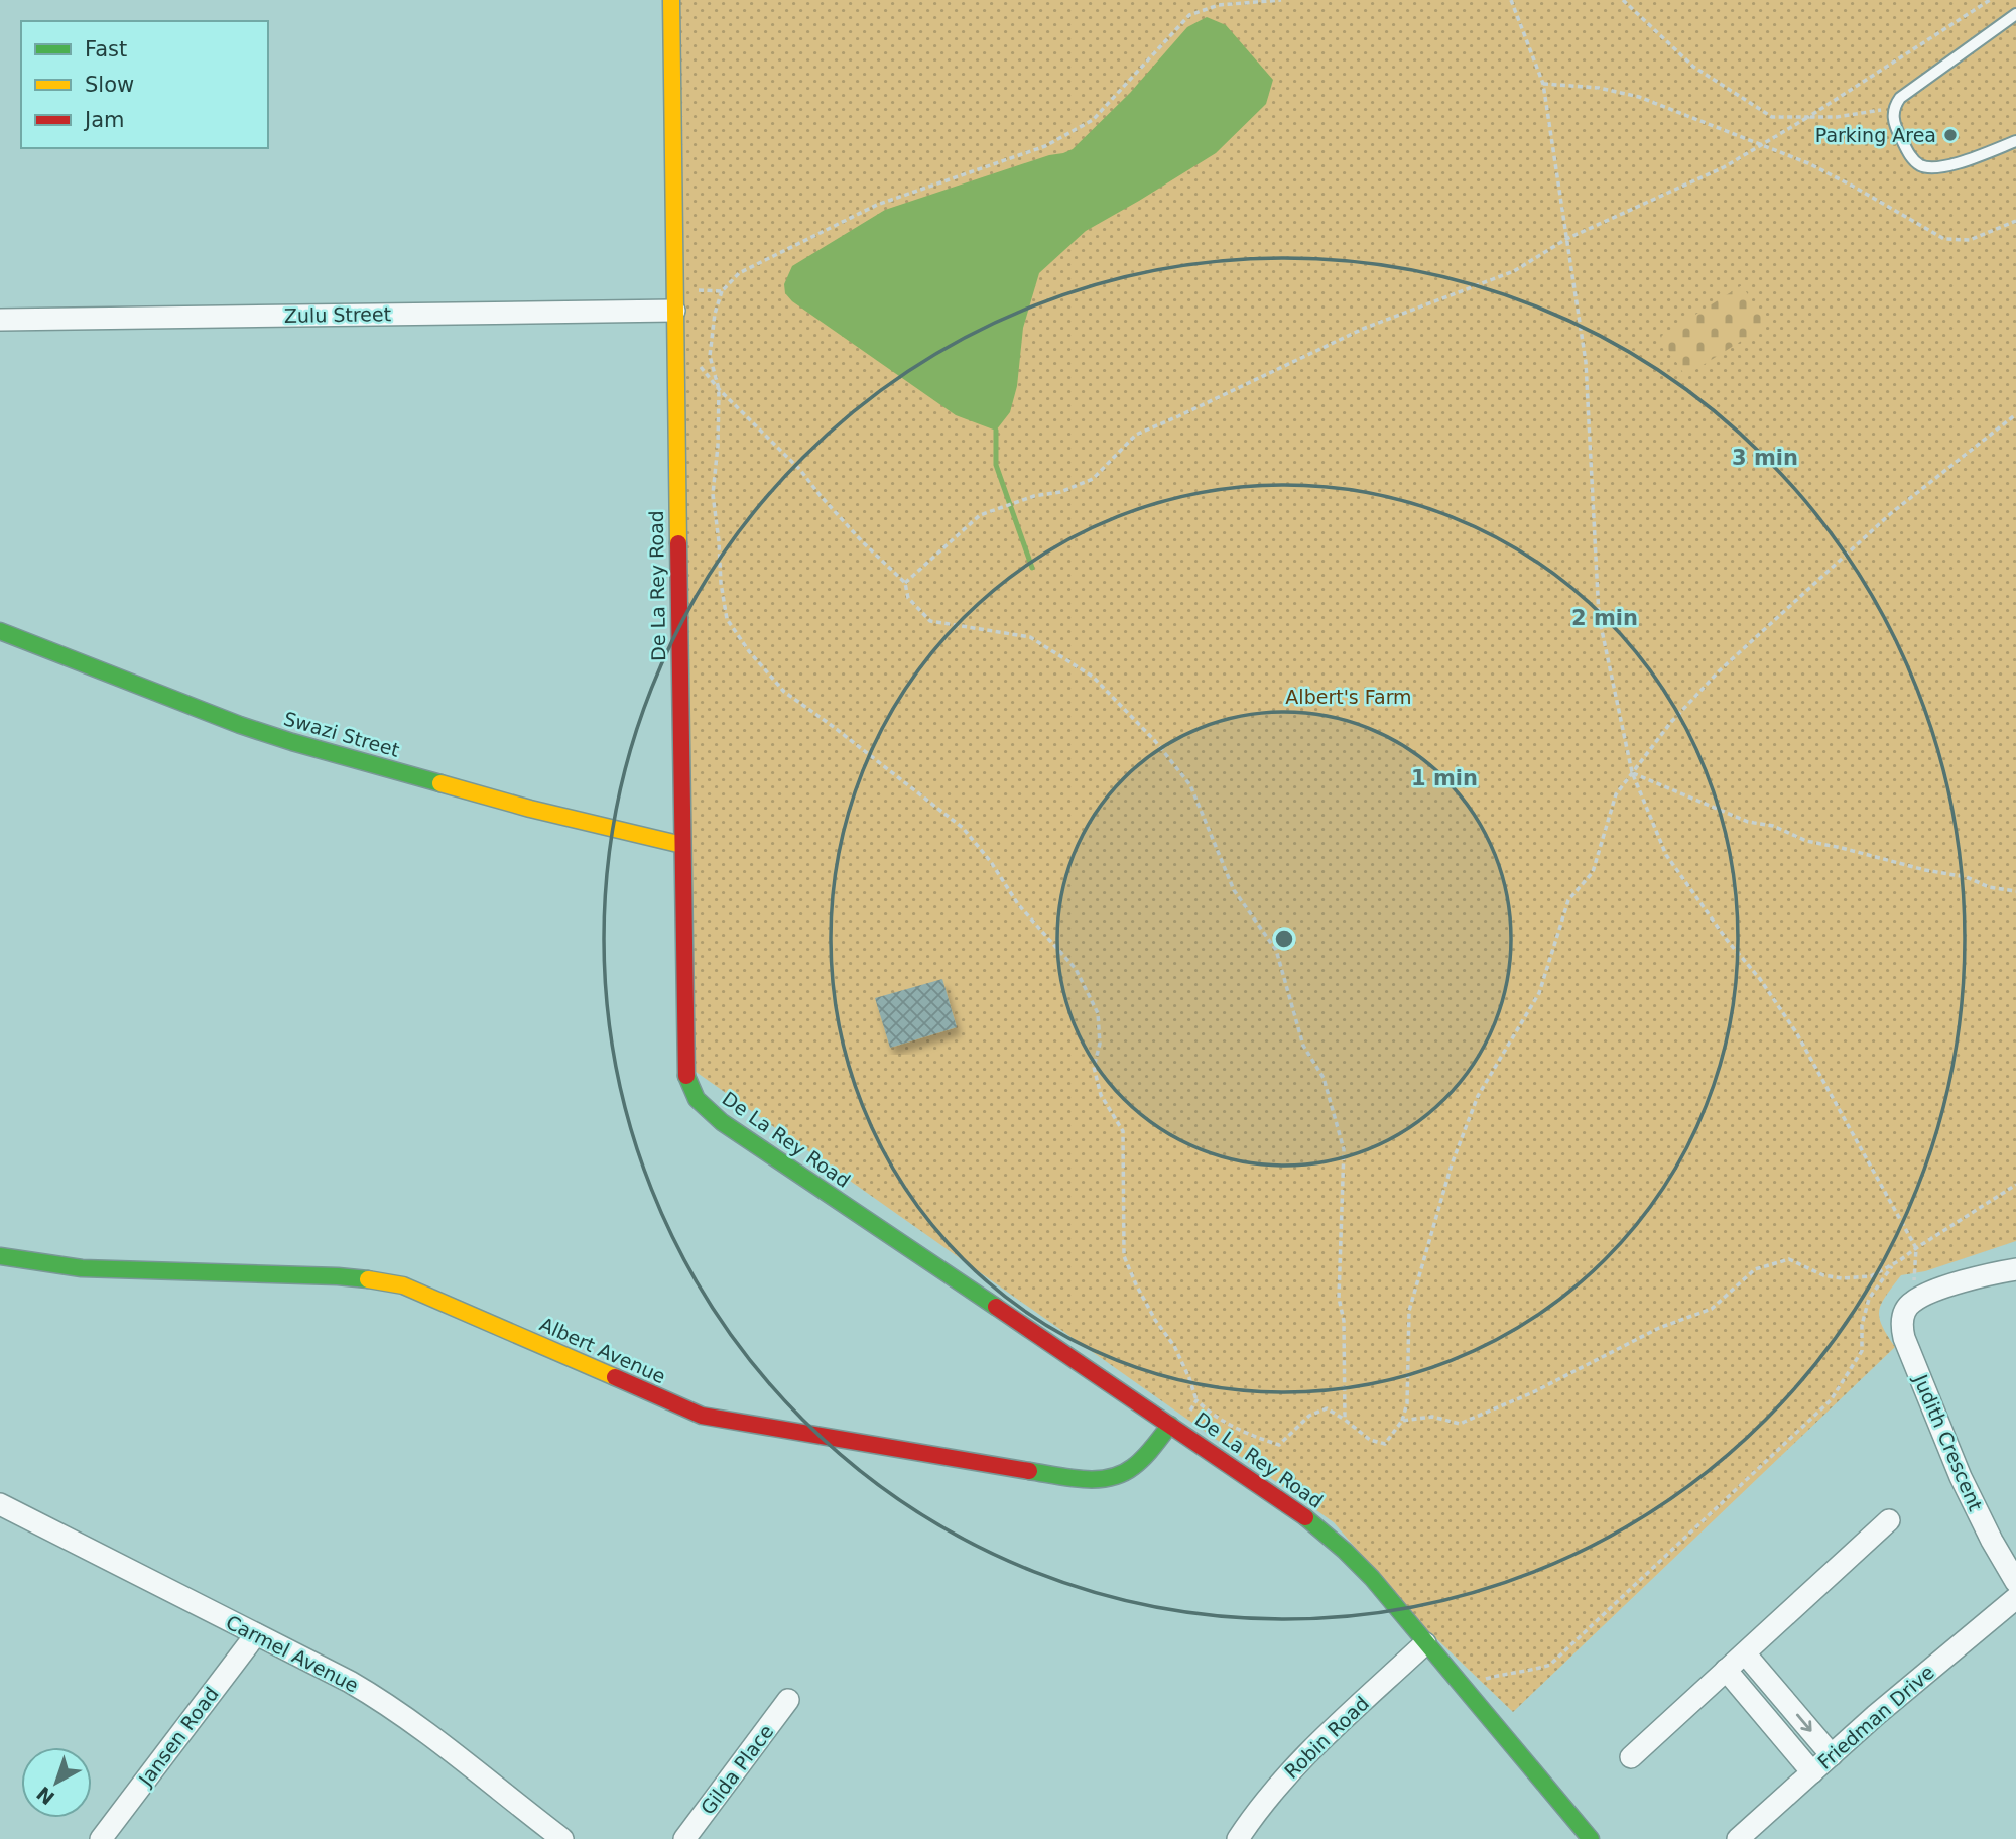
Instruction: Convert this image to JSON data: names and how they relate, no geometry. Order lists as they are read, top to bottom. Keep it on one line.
{"streets":{"street":["Zulu Street","De La Rey Road","Swazi Street","Albert Avenue","Judith Crescent","Carmel Avenue","Friedman Drive","Jansen Road","Robin Road","Gilda Place"]},"crossings":[["Zulu Street","De La Rey Road"],["De La Rey Road","Swazi Street"],["De La Rey Road","Albert Avenue"],["De La Rey Road","Robin Road"],["Carmel Avenue","Jansen Road"]],"parks":["Albert's Farm"],"places":["Parking Area"],"legend":["Fast","Slow","Jam"],"north":"bottom left","rings":["3 min","2 min","1 min"]}
